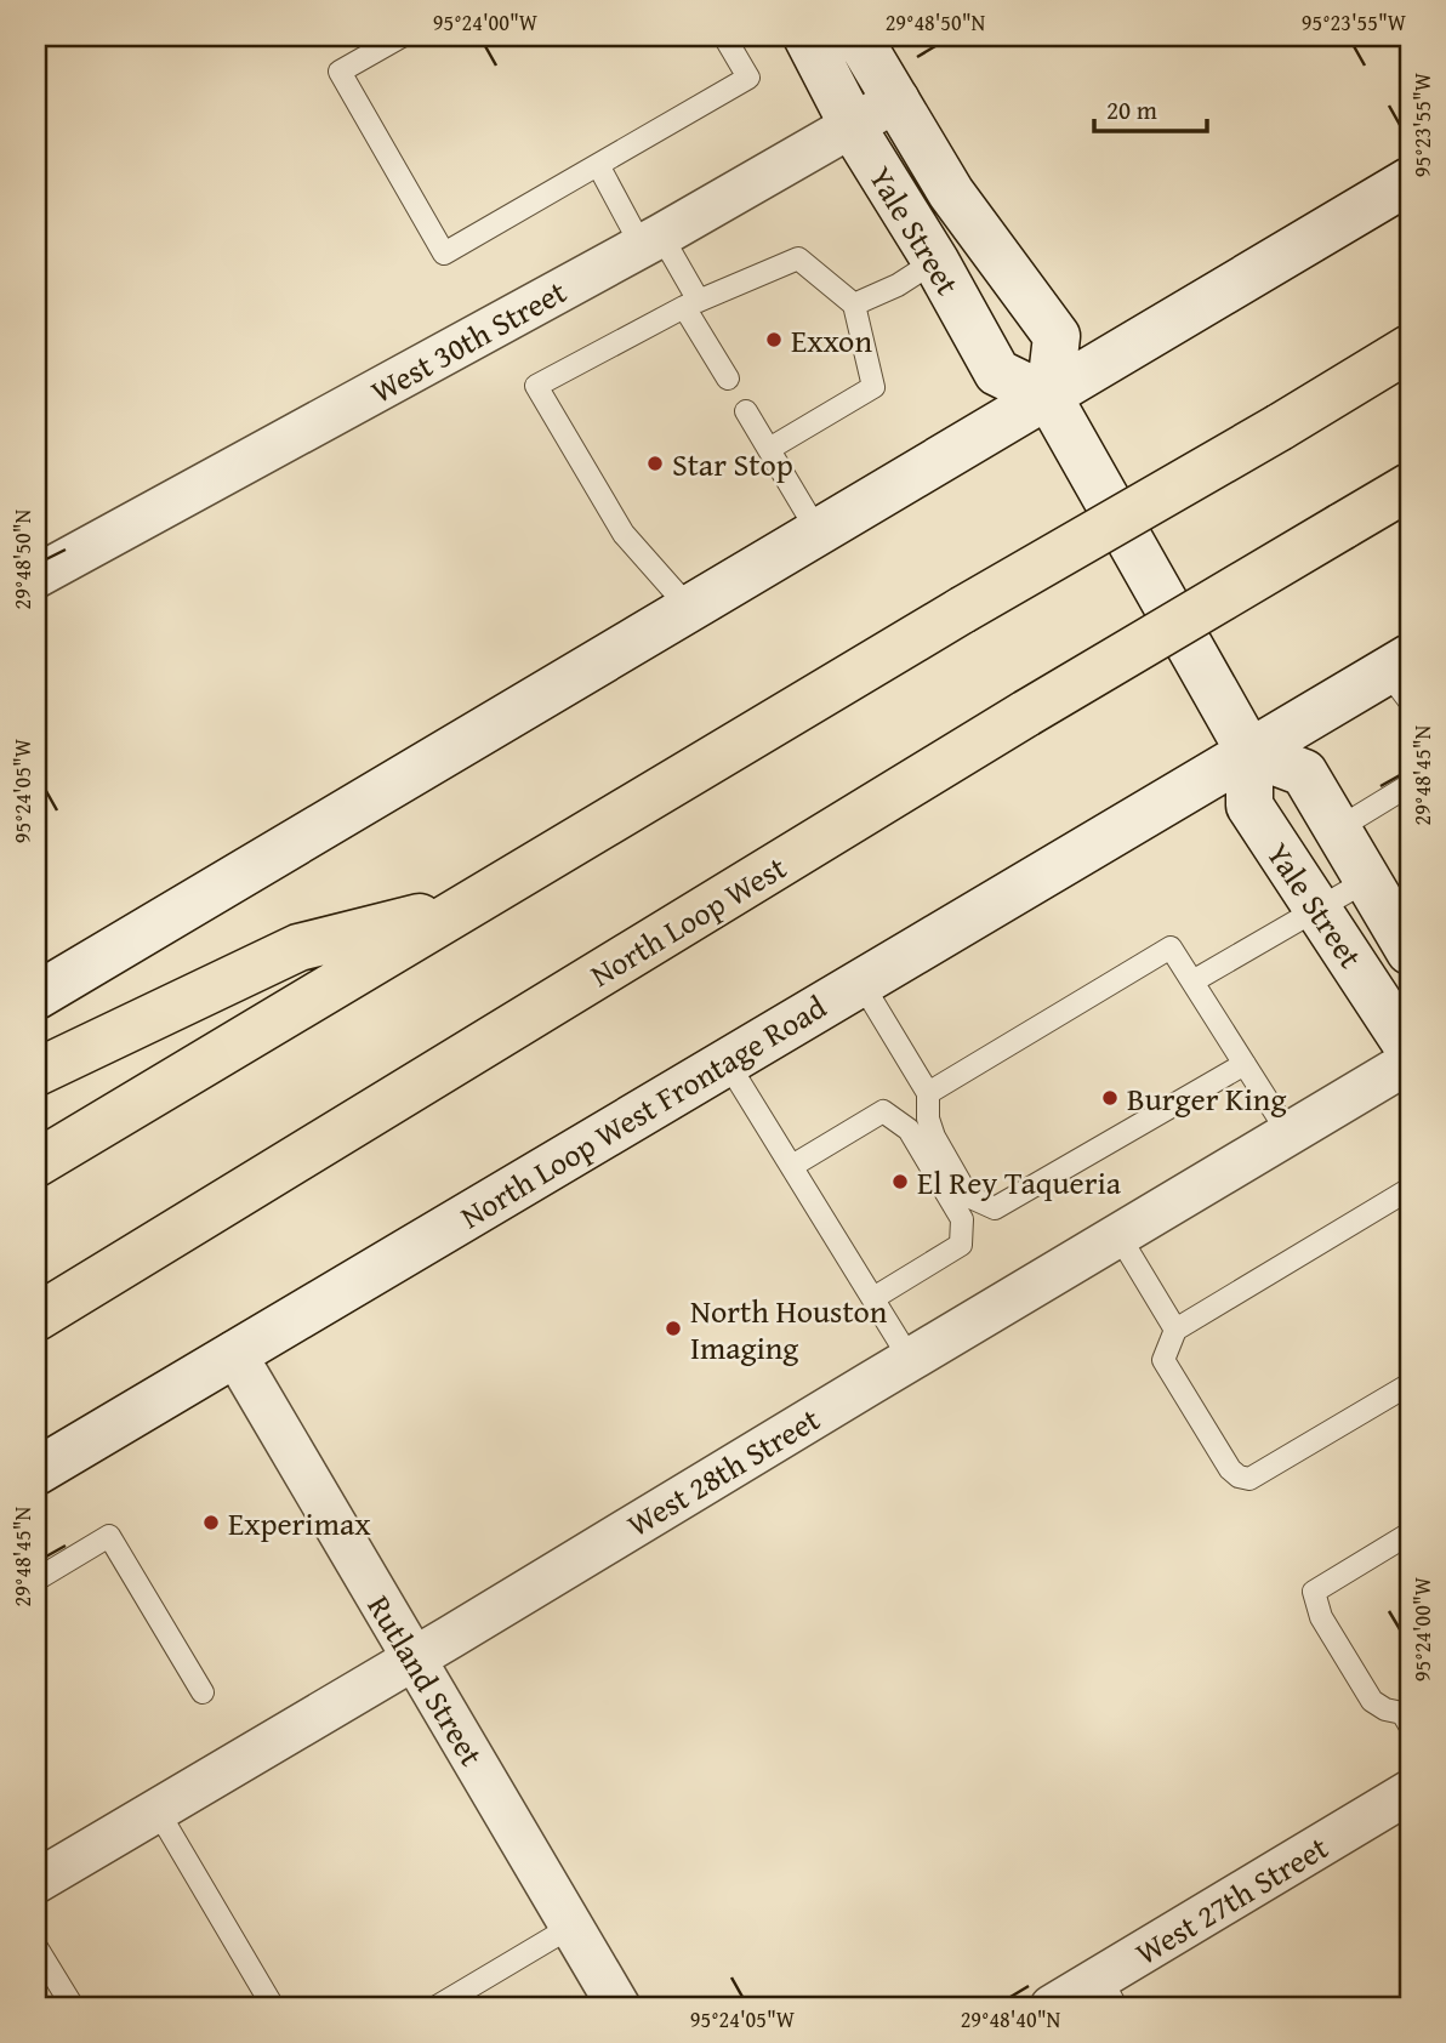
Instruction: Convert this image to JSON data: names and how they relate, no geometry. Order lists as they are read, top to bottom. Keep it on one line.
{"streets":{"highway":["North Loop West"],"main road":["Yale Street","North Loop West Frontage Road"],"street":["West 30th Street","West 28th Street","Rutland Street","West 27th Street"]},"crossings":[["Yale Street","West 30th Street"],["Yale Street","North Loop West Frontage Road"],["North Loop West Frontage Road","Rutland Street"],["West 28th Street","Rutland Street"]],"places":["Exxon","Star Stop","Burger King","El Rey Taqueria","North Houston Imaging","Experimax"],"scale_bar":"20 m","coordinates":["95°24'00\"W","29°48'50\"N","95°23'55\"W","29°48'45\"N","95°24'05\"W","29°48'40\"N"]}
